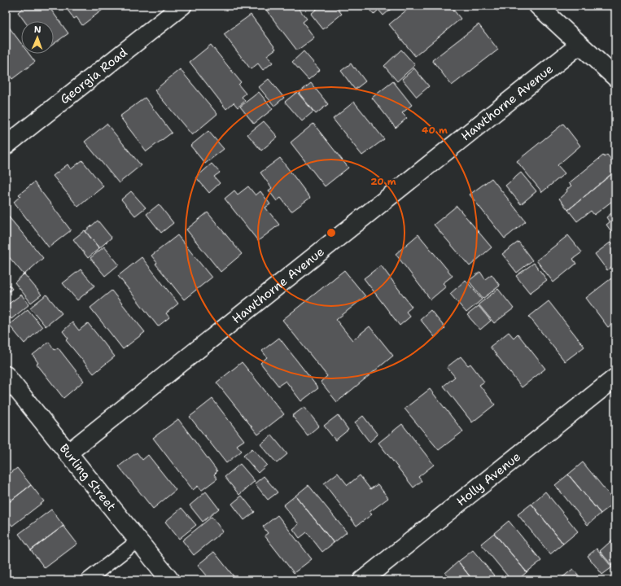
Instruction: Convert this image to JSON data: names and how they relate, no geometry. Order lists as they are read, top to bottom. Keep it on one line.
{"streets":{"street":["Georgia Road","Hawthorne Avenue","Burling Street","Holly Avenue"]},"crossings":[["Hawthorne Avenue","Burling Street"]],"north":"top","rings":["40 m","20 m"]}
